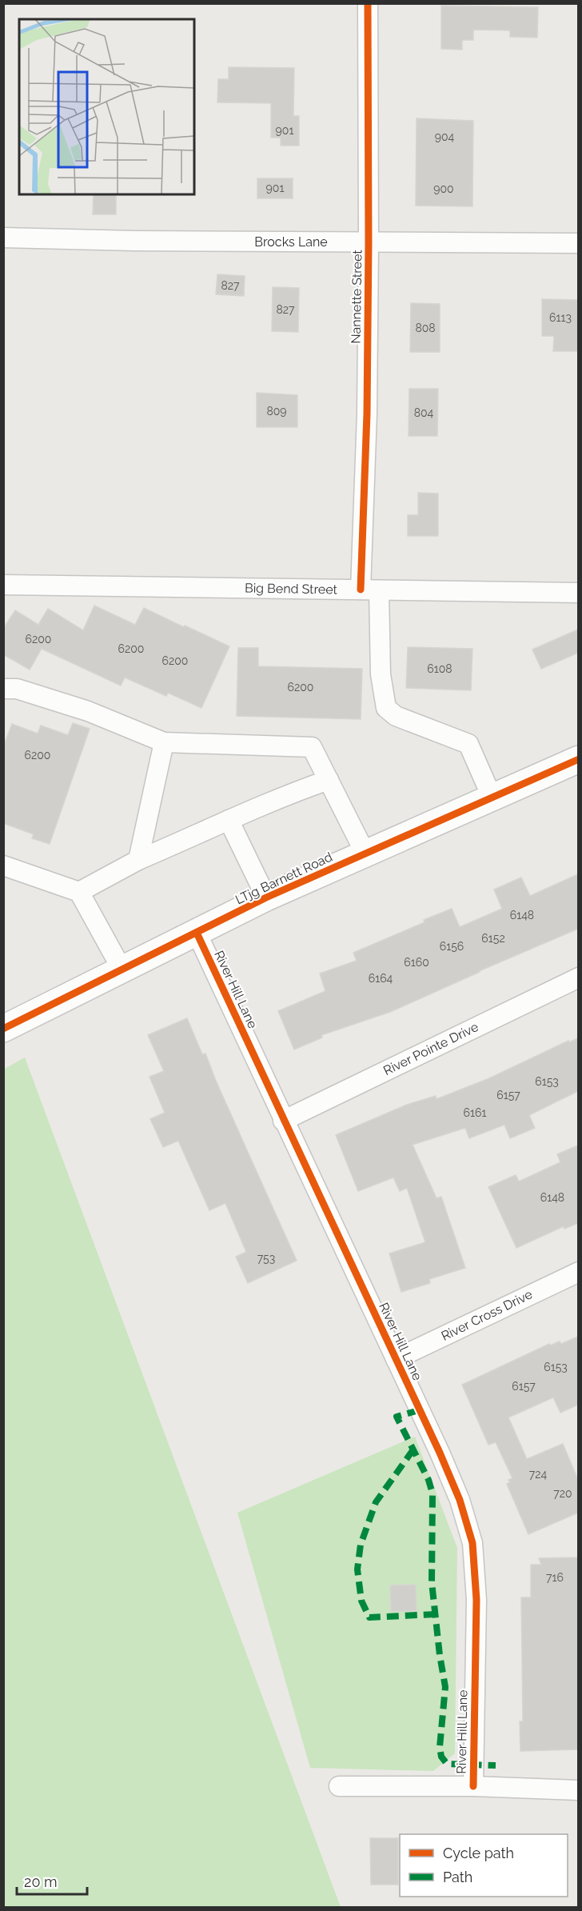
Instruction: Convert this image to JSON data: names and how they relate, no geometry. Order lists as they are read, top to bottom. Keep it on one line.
{"streets":{"street":["Brocks Lane","Nannette Street","Big Bend Street","LTjg Barnett Road","River Hill Lane","River Pointe Drive","River Cross Drive"]},"crossings":[["Brocks Lane","Nannette Street"],["Nannette Street","Big Bend Street"],["Nannette Street","LTjg Barnett Road"],["LTjg Barnett Road","River Hill Lane"],["River Hill Lane","River Pointe Drive"],["River Hill Lane","River Cross Drive"]],"house_numbers":["901","904","901","900","827","827","6113","808","809","804","6200","6200","6200","6108","6200","6200","6148","6152","6156","6160","6164","6153","6157","6161","6148","753","6153","6157","724","720","716"],"legend":["Cycle path","Path"],"scale_bar":"20 m"}
